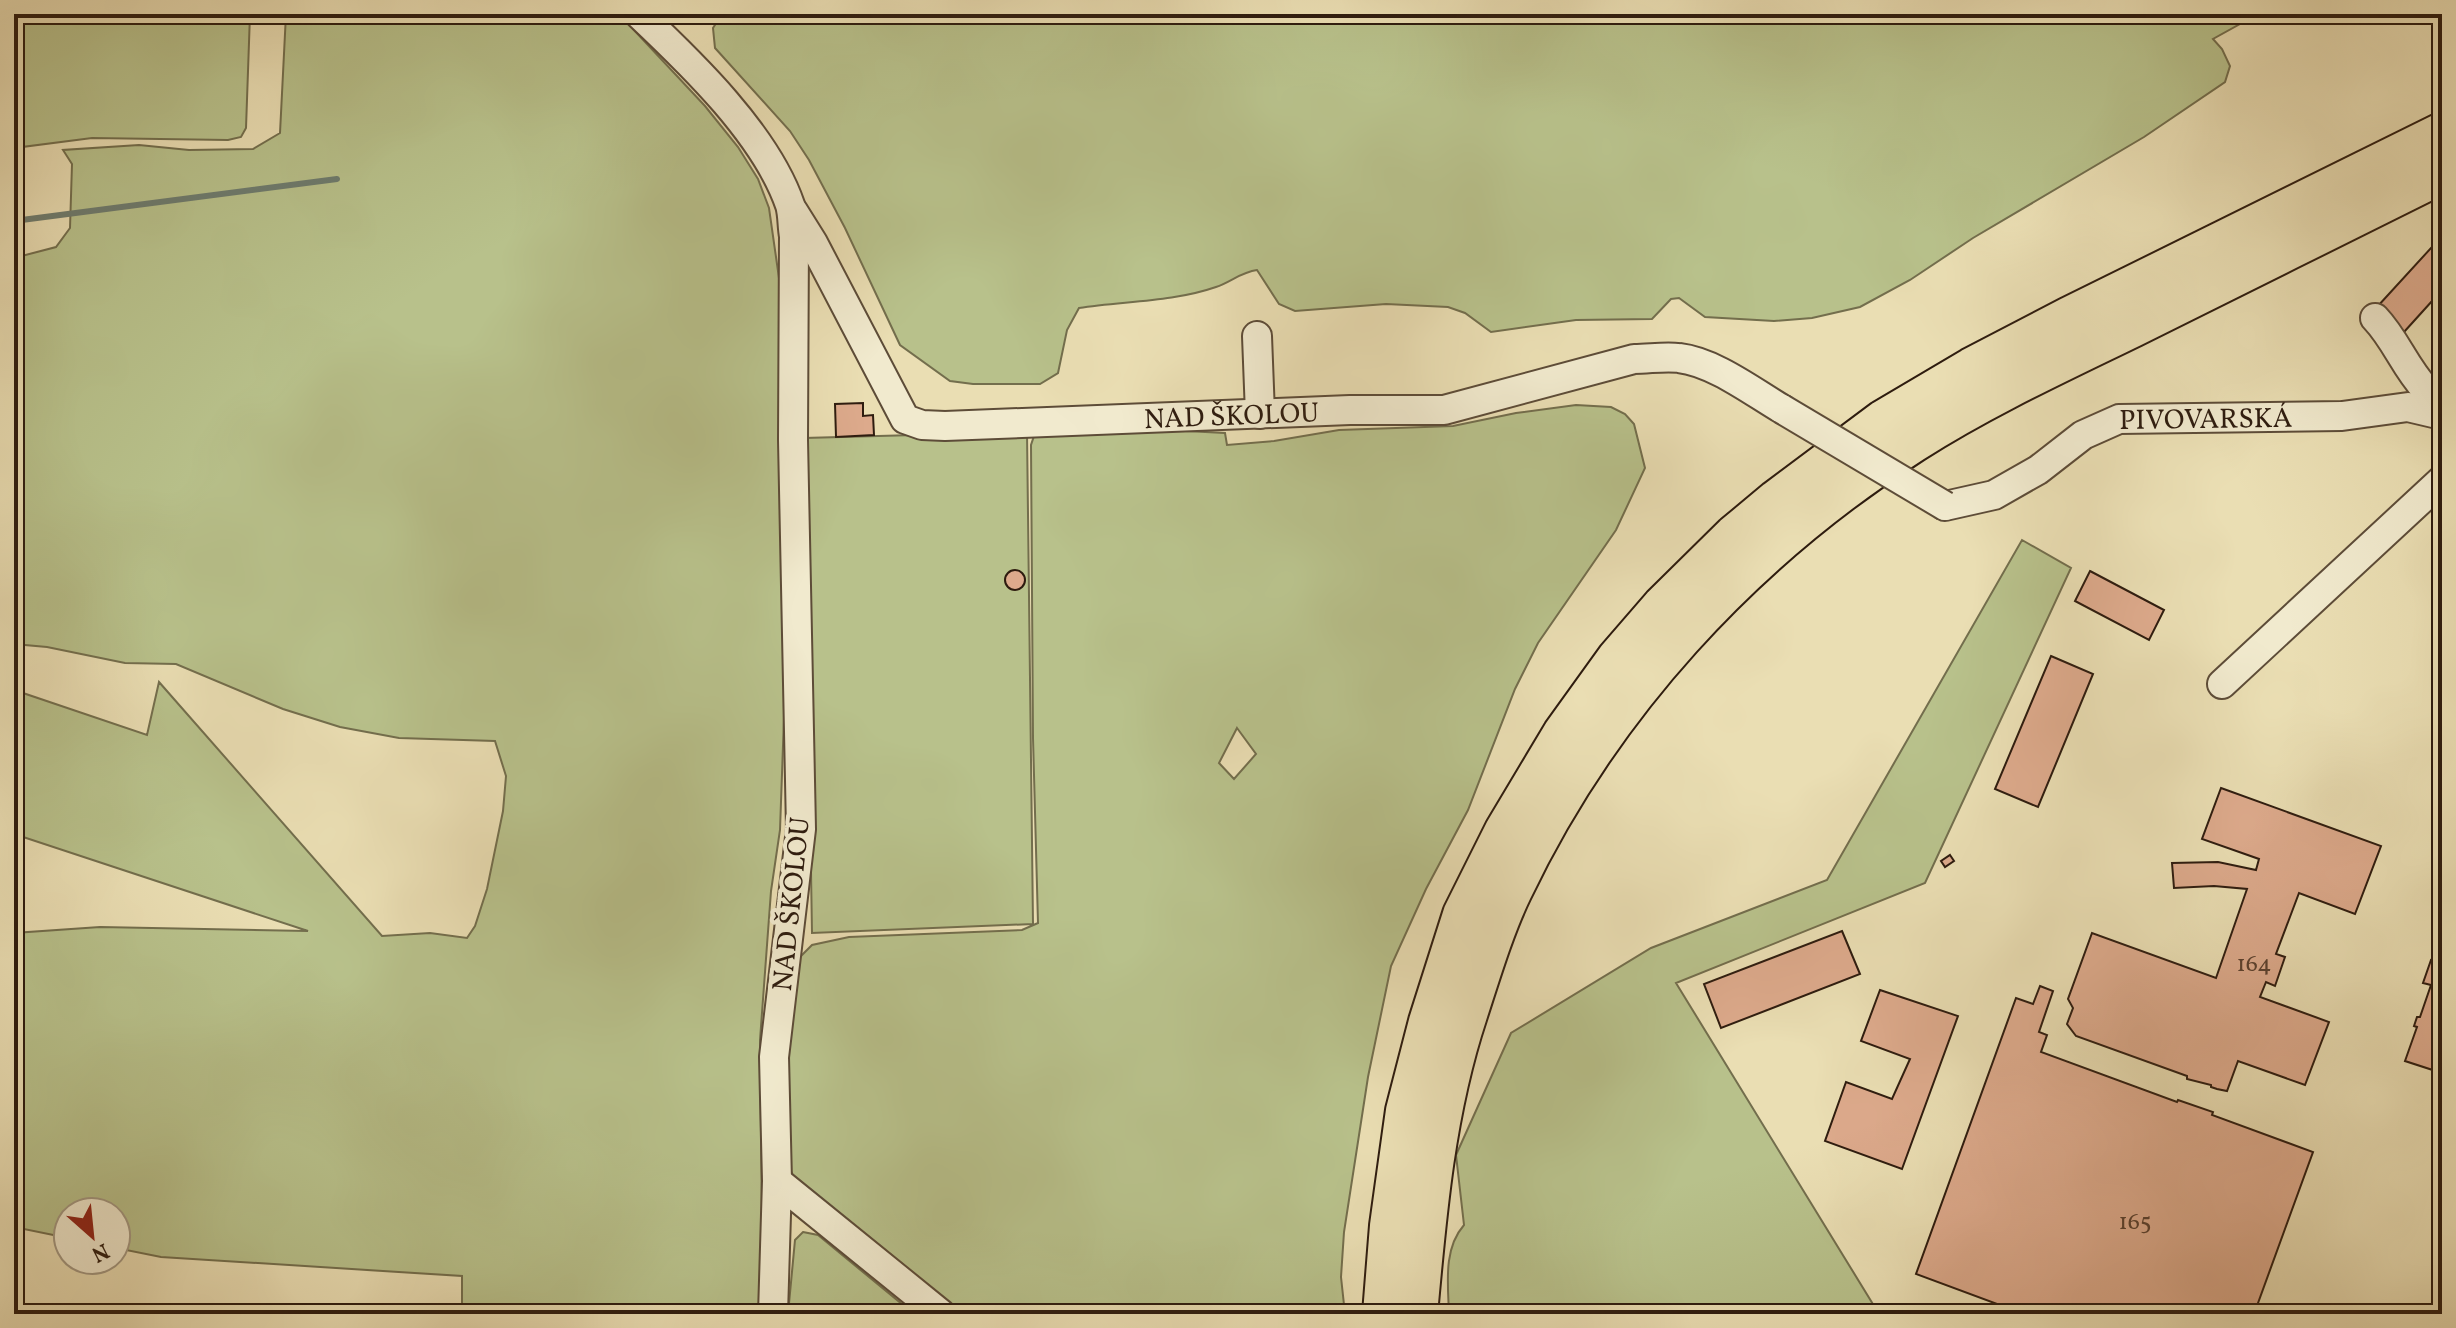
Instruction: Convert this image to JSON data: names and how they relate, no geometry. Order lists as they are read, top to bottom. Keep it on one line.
{"streets":{"street":["NAD ŠKOLOU","PIVOVARSKÁ"]},"crossings":[["NAD ŠKOLOU","PIVOVARSKÁ"]],"house_numbers":["164","165"],"north":"bottom right"}
